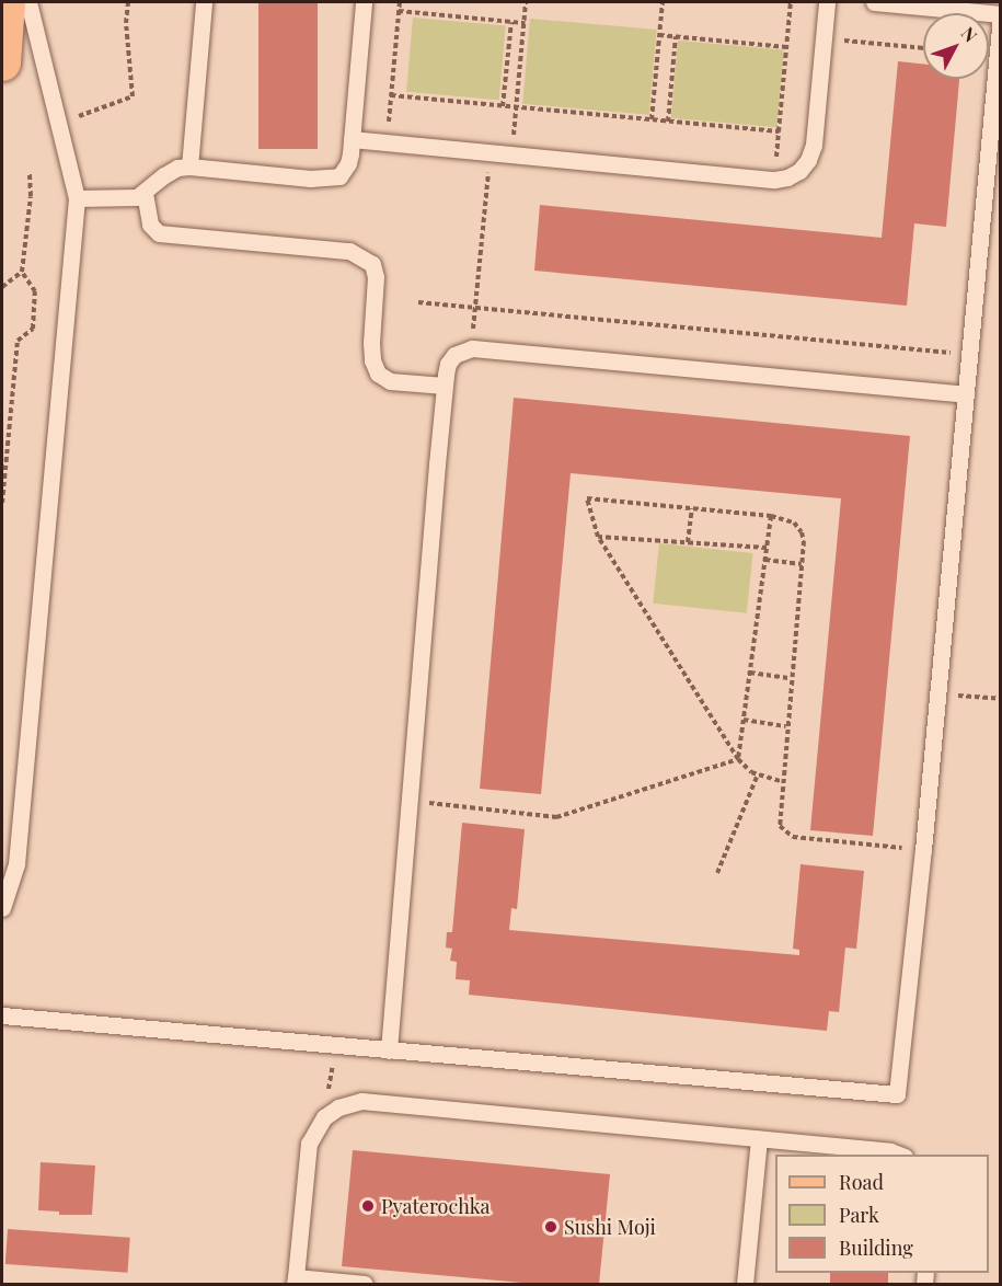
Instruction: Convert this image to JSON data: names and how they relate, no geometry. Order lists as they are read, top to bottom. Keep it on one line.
{"places":["Pyaterochka","Sushi Moji"],"legend":["Road","Park","Building"],"north":"top right"}
